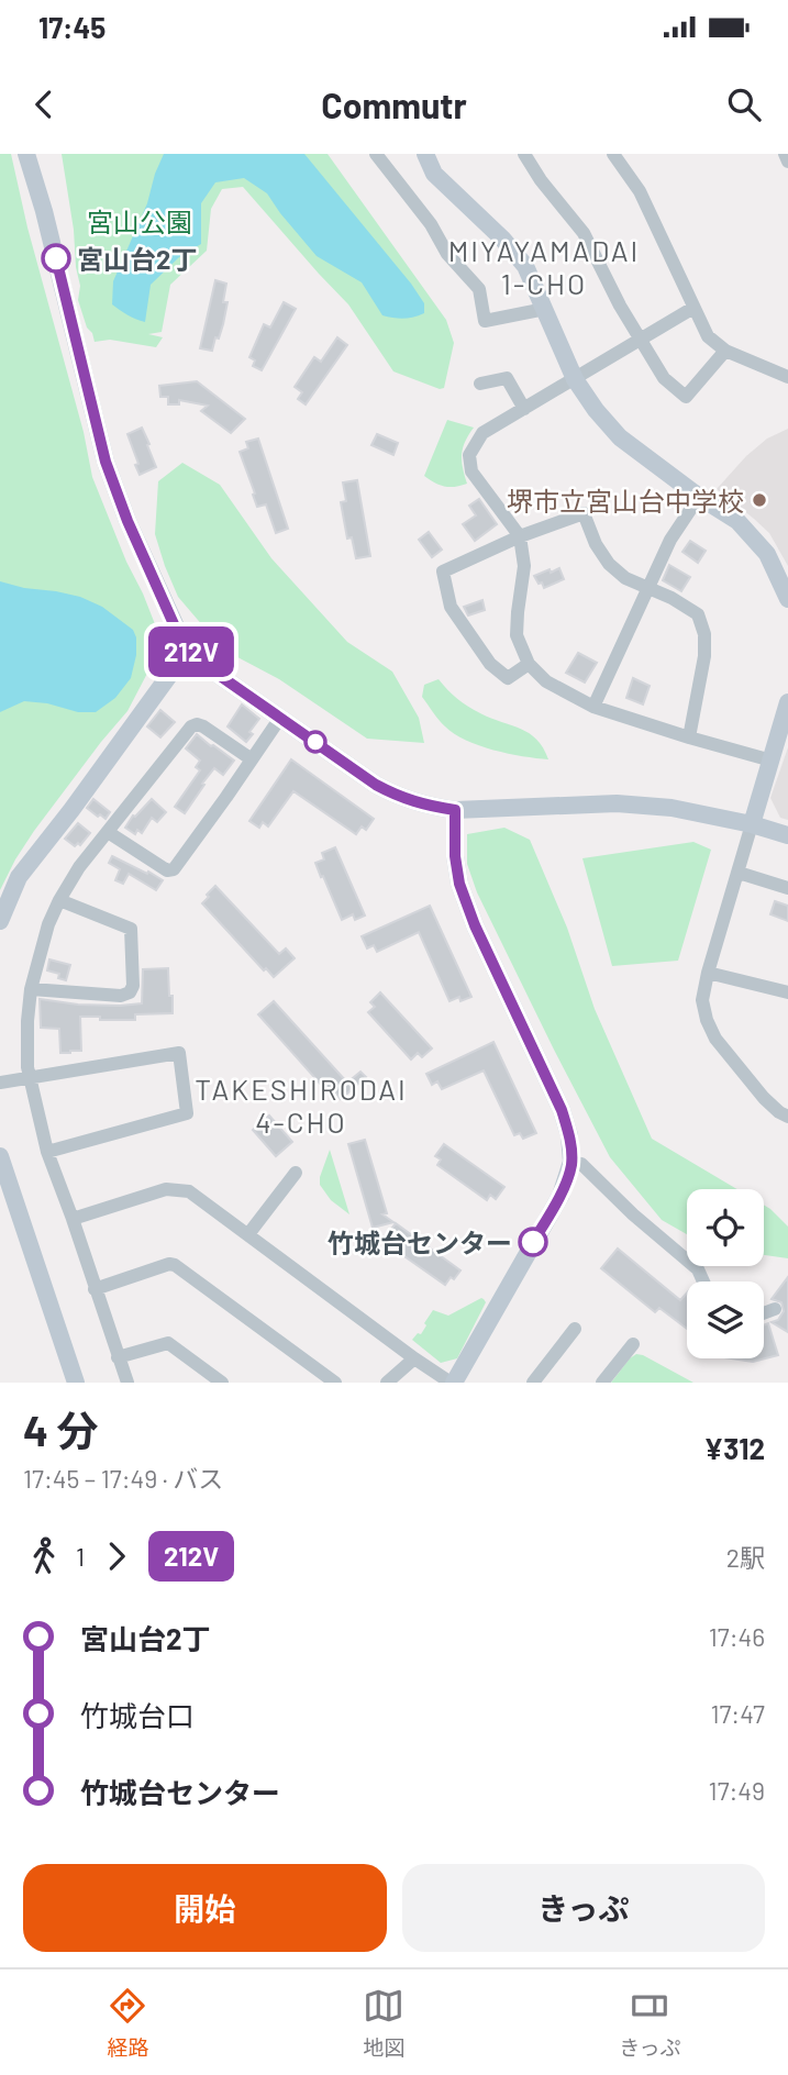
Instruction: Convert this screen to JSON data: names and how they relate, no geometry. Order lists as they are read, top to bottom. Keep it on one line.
{"districts":["MIYAYAMADAI 1-CHO","TAKESHIRODAI 4-CHO"],"parks":["宮山公園"],"places":["宮山台2丁","堺市立宮山台中学校","竹城台センター"],"lines":["bus line 212V"],"page":{"status":"17:45","header":"Commutr","on_map":"212V","heading":["4 分","17:45 – 17:49 · バス","¥312"],"legs":["1","212V","2駅"],"list":[{"name":"宮山台2丁","value":"17:46"},{"name":"竹城台口","value":"17:47"},{"name":"竹城台センター","value":"17:49"}],"buttons":["開始","きっぷ"],"tabs":["経路","地図","きっぷ"]}}
